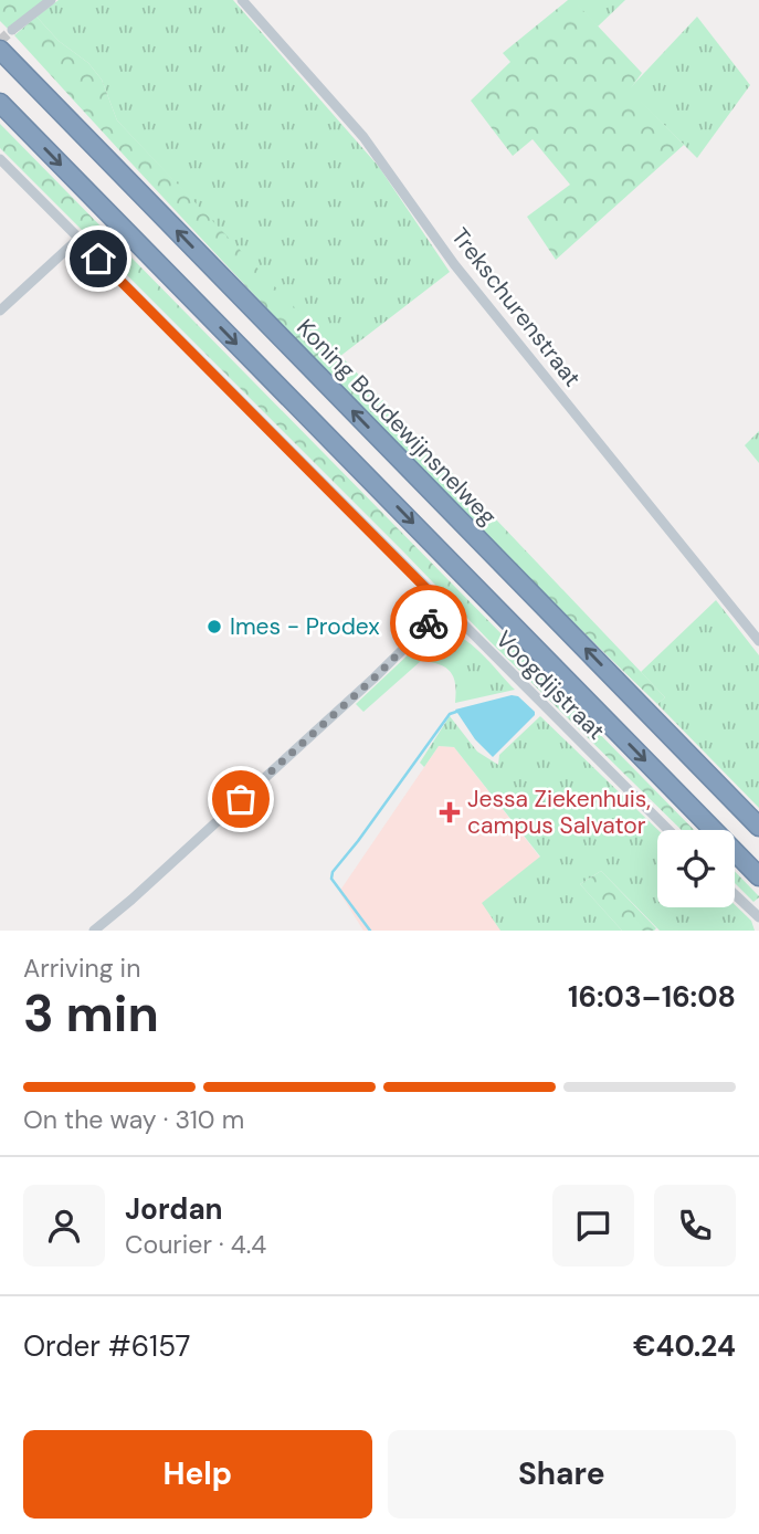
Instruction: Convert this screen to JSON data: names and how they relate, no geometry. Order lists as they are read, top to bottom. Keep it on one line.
{"streets":{"highway":["Koning Boudewijnsnelweg"],"street":["Trekschurenstraat","Voogdijstraat"]},"places":{"other":["Imes - Prodex"],"health":["Jessa Ziekenhuis, campus Salvator"]},"page":{"heading":["3 min","Arriving in","16:03–16:08"],"panel":["Jordan","Courier · 4.4","Order #6157","€40.24"],"bar":"On the way · 310 m","buttons":["Help","Share"]}}
